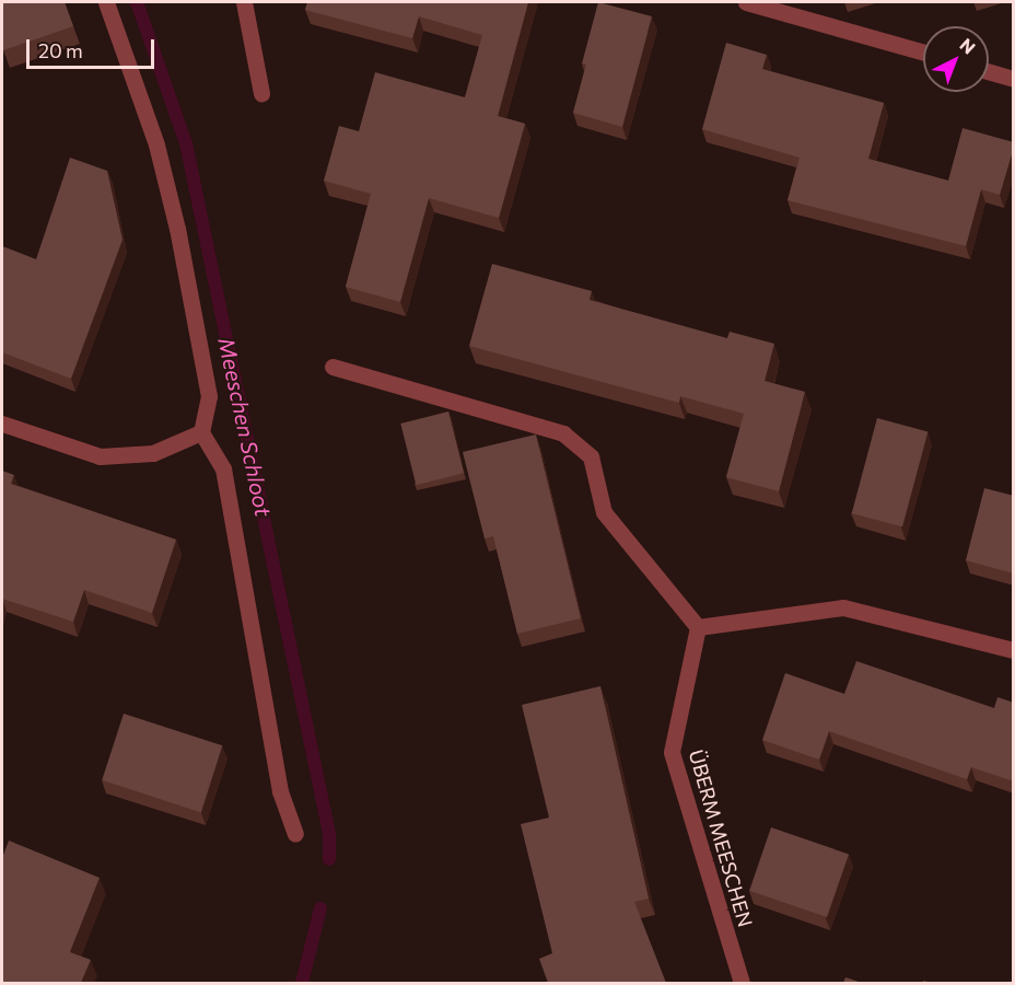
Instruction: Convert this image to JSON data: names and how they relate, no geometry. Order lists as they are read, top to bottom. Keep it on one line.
{"streets":{"street":["ÜBERM MEESCHEN"]},"water":["Meeschen Schloot"],"scale_bar":"20 m","north":"top right"}
